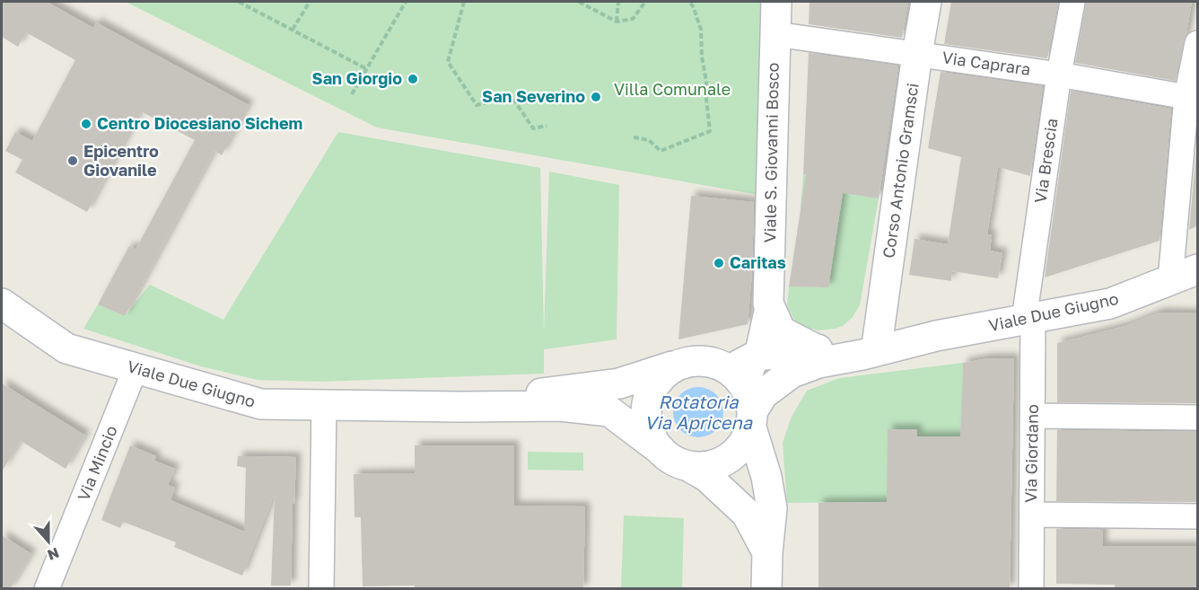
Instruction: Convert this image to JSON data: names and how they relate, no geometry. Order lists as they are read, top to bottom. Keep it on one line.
{"streets":{"main road":["Viale S. Giovanni Bosco","Corso Antonio Gramsci","Viale Due Giugno"],"street":["Via Caprara","Via Brescia","Via Giordano","Via Mincio"]},"crossings":[["Via Caprara","Viale S. Giovanni Bosco"],["Via Caprara","Via Brescia"],["Via Caprara","Corso Antonio Gramsci"],["Viale S. Giovanni Bosco","Viale Due Giugno"],["Via Brescia","Viale Due Giugno"],["Via Brescia","Via Giordano"],["Corso Antonio Gramsci","Viale Due Giugno"],["Viale Due Giugno","Via Giordano"],["Viale Due Giugno","Via Mincio"]],"water":["Rotatoria Via Apricena"],"parks":["Villa Comunale"],"places":["San Giorgio","San Severino","Centro Diocesiano Sichem","Epicentro Giovanile","Caritas"],"north":"bottom"}
